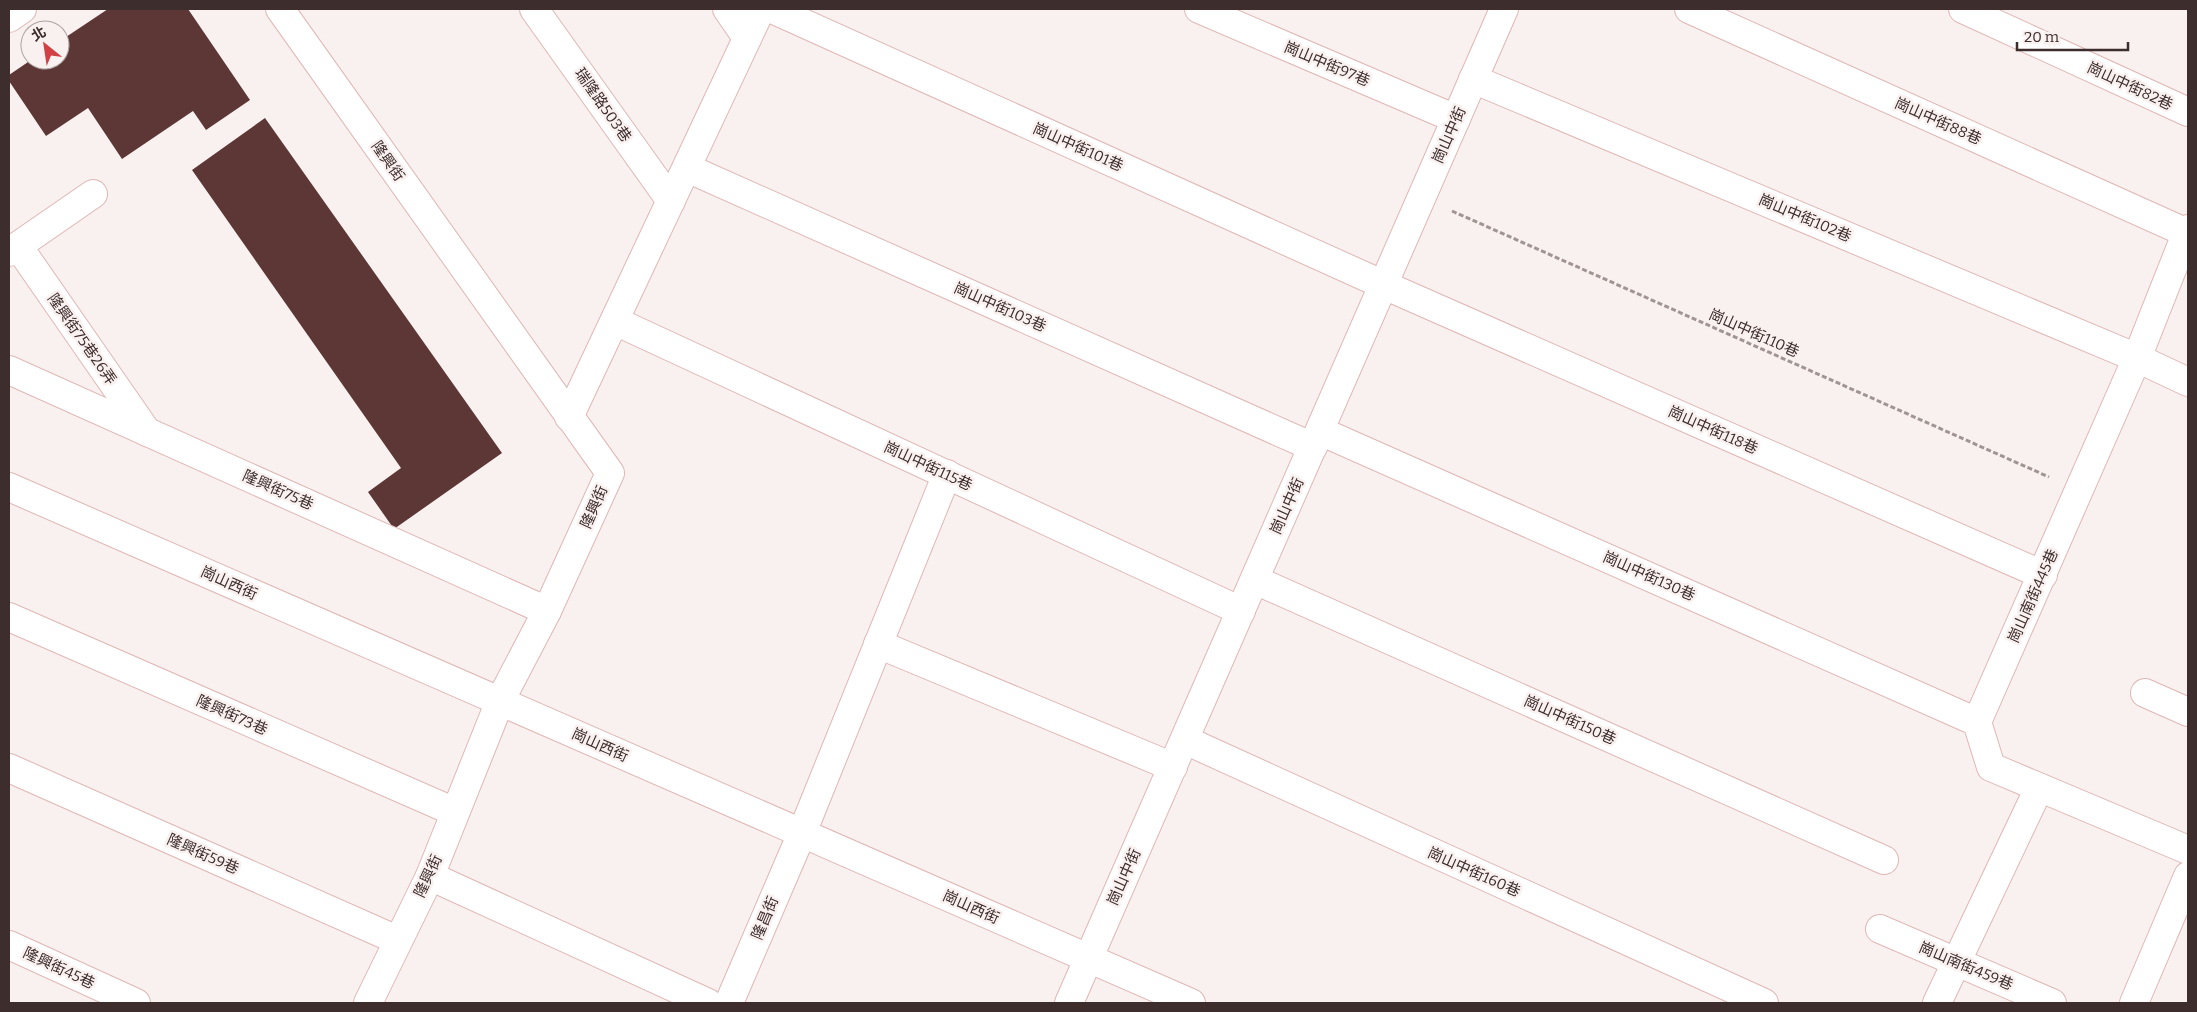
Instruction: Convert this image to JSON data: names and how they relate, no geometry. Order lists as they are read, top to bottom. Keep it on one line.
{"streets":{"street":["崗山中街97巷","崗山中街82巷","瑞隆路503巷","崗山中街88巷","崗山中街","崗山中街101巷","隆興街","崗山中街102巷","崗山中街103巷","隆興街75巷26弄","崗山中街118巷","崗山中街115巷","隆興街75巷","崗山中街130巷","崗山西街","崗山南街445巷","隆興街73巷","崗山中街150巷","隆興街59巷","崗山中街160巷","隆昌街","崗山南街459巷","隆興街45巷"],"path":["崗山中街110巷"]},"crossings":[["崗山中街97巷","崗山中街"],["崗山中街88巷","崗山南街445巷"],["崗山中街","崗山中街101巷"],["崗山中街","崗山中街102巷"],["崗山中街","崗山中街103巷"],["崗山中街","崗山中街110巷"],["崗山中街","崗山中街118巷"],["崗山中街","崗山中街115巷"],["崗山中街","崗山中街130巷"],["崗山中街","崗山西街"],["崗山中街","崗山中街150巷"],["崗山中街","崗山中街160巷"],["崗山中街101巷","崗山中街118巷"],["隆興街","隆興街75巷"],["隆興街","崗山西街"],["隆興街","隆興街73巷"],["隆興街","隆興街59巷"],["崗山中街102巷","崗山南街445巷"],["崗山中街103巷","崗山中街130巷"],["崗山中街110巷","崗山南街445巷"],["隆興街75巷26弄","隆興街75巷"],["崗山中街118巷","崗山南街445巷"],["崗山中街115巷","隆昌街"],["崗山中街130巷","崗山南街445巷"],["崗山西街","隆昌街"]],"scale_bar":"20 m","north":"top left"}
